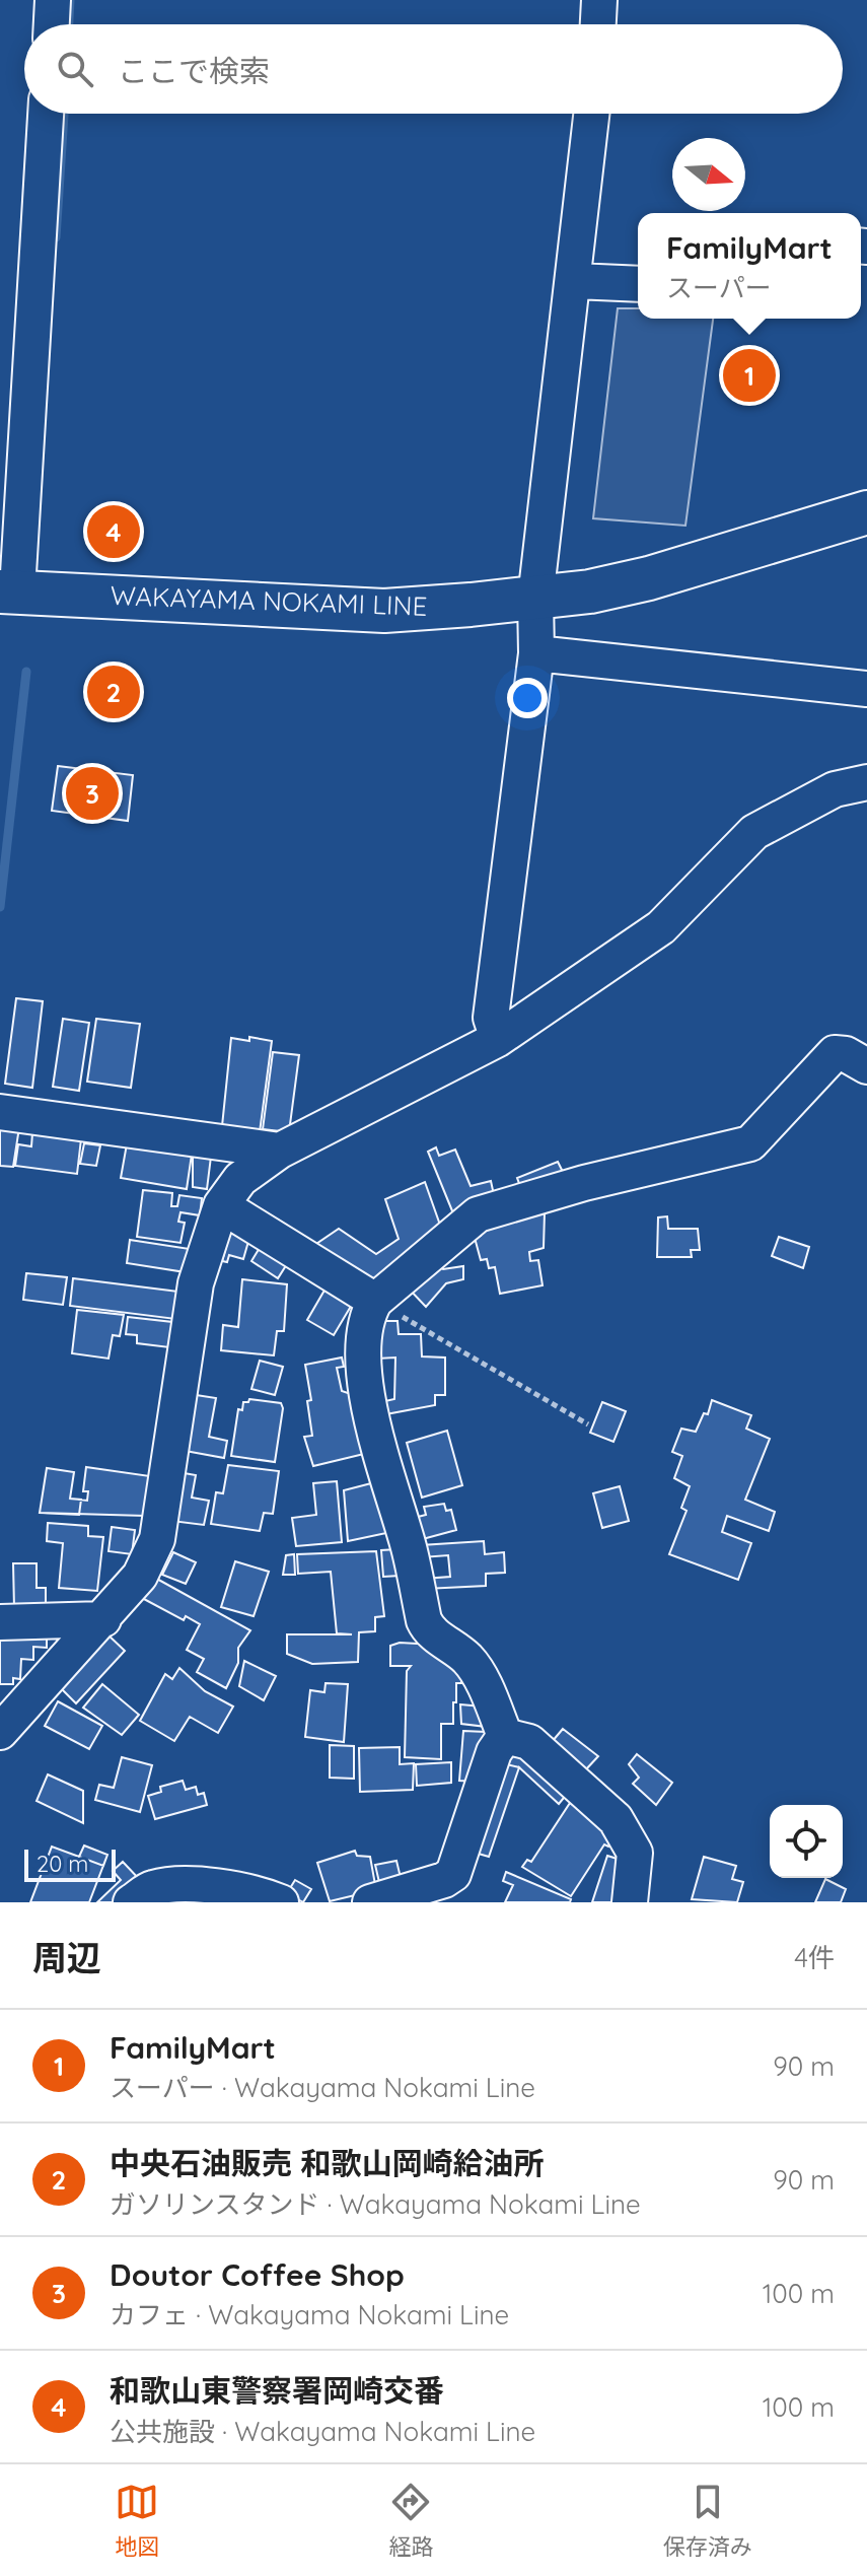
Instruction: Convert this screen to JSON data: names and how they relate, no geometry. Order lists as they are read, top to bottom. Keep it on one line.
{"streets":{"main road":["WAKAYAMA NOKAMI LINE"]},"scale_bar":"20 m","north":"right","page":{"search":"ここで検索","popup":["FamilyMart","スーパー"],"pins":["1","4","2","3"],"scale":"20 m","heading":["周辺","4件"],"list":[{"mark":"1","name":"FamilyMart","note":"スーパー · Wakayama Nokami Line","value":"90 m"},{"mark":"2","name":"中央石油販売 和歌山岡崎給油所","note":"ガソリンスタンド · Wakayama Nokami Line","value":"90 m"},{"mark":"3","name":"Doutor Coffee Shop","note":"カフェ · Wakayama Nokami Line","value":"100 m"},{"mark":"4","name":"和歌山東警察署岡崎交番","note":"公共施設 · Wakayama Nokami Line","value":"100 m"}],"nav":["地図","経路","保存済み"]}}
